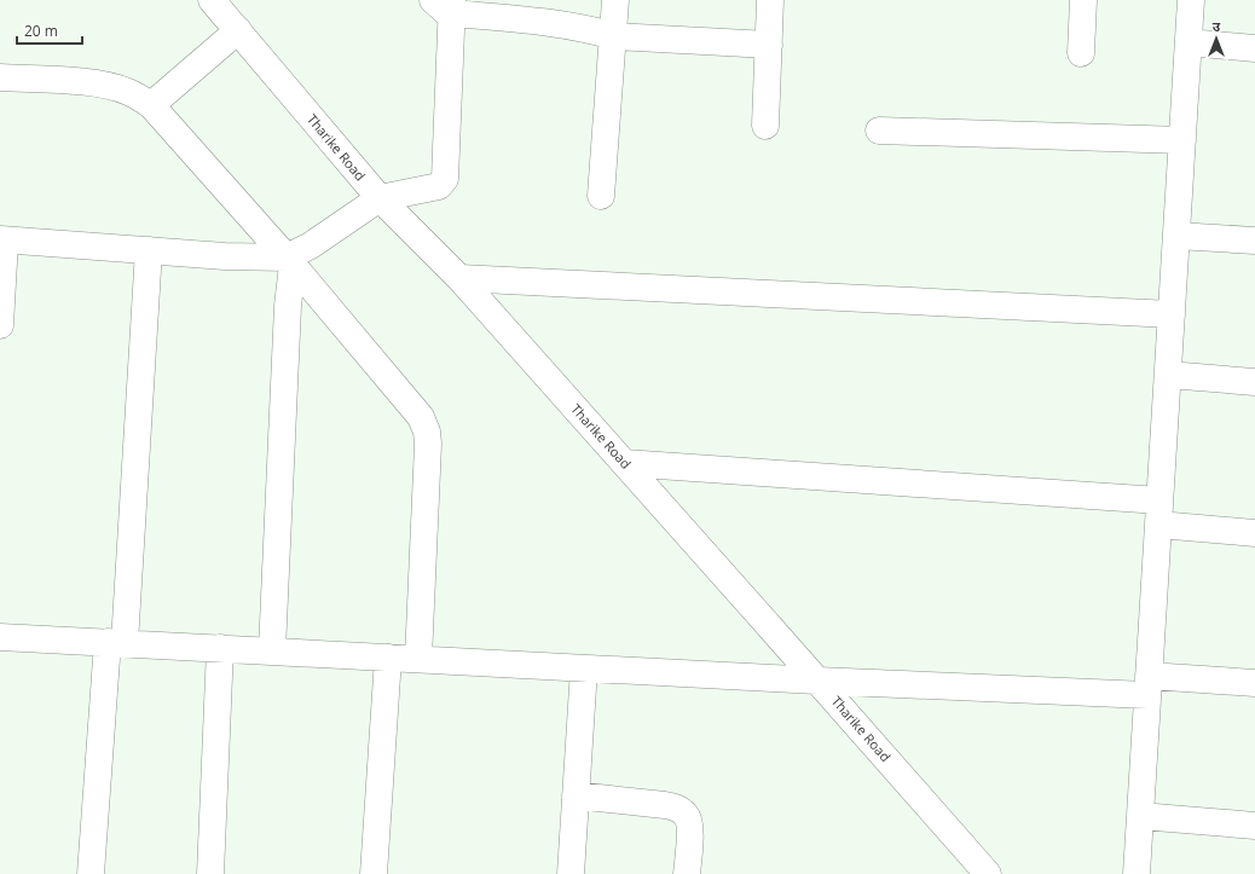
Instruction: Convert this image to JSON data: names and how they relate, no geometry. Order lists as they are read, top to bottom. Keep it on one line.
{"streets":{"street":["Tharike Road"]},"scale_bar":"20 m","north":"top"}
